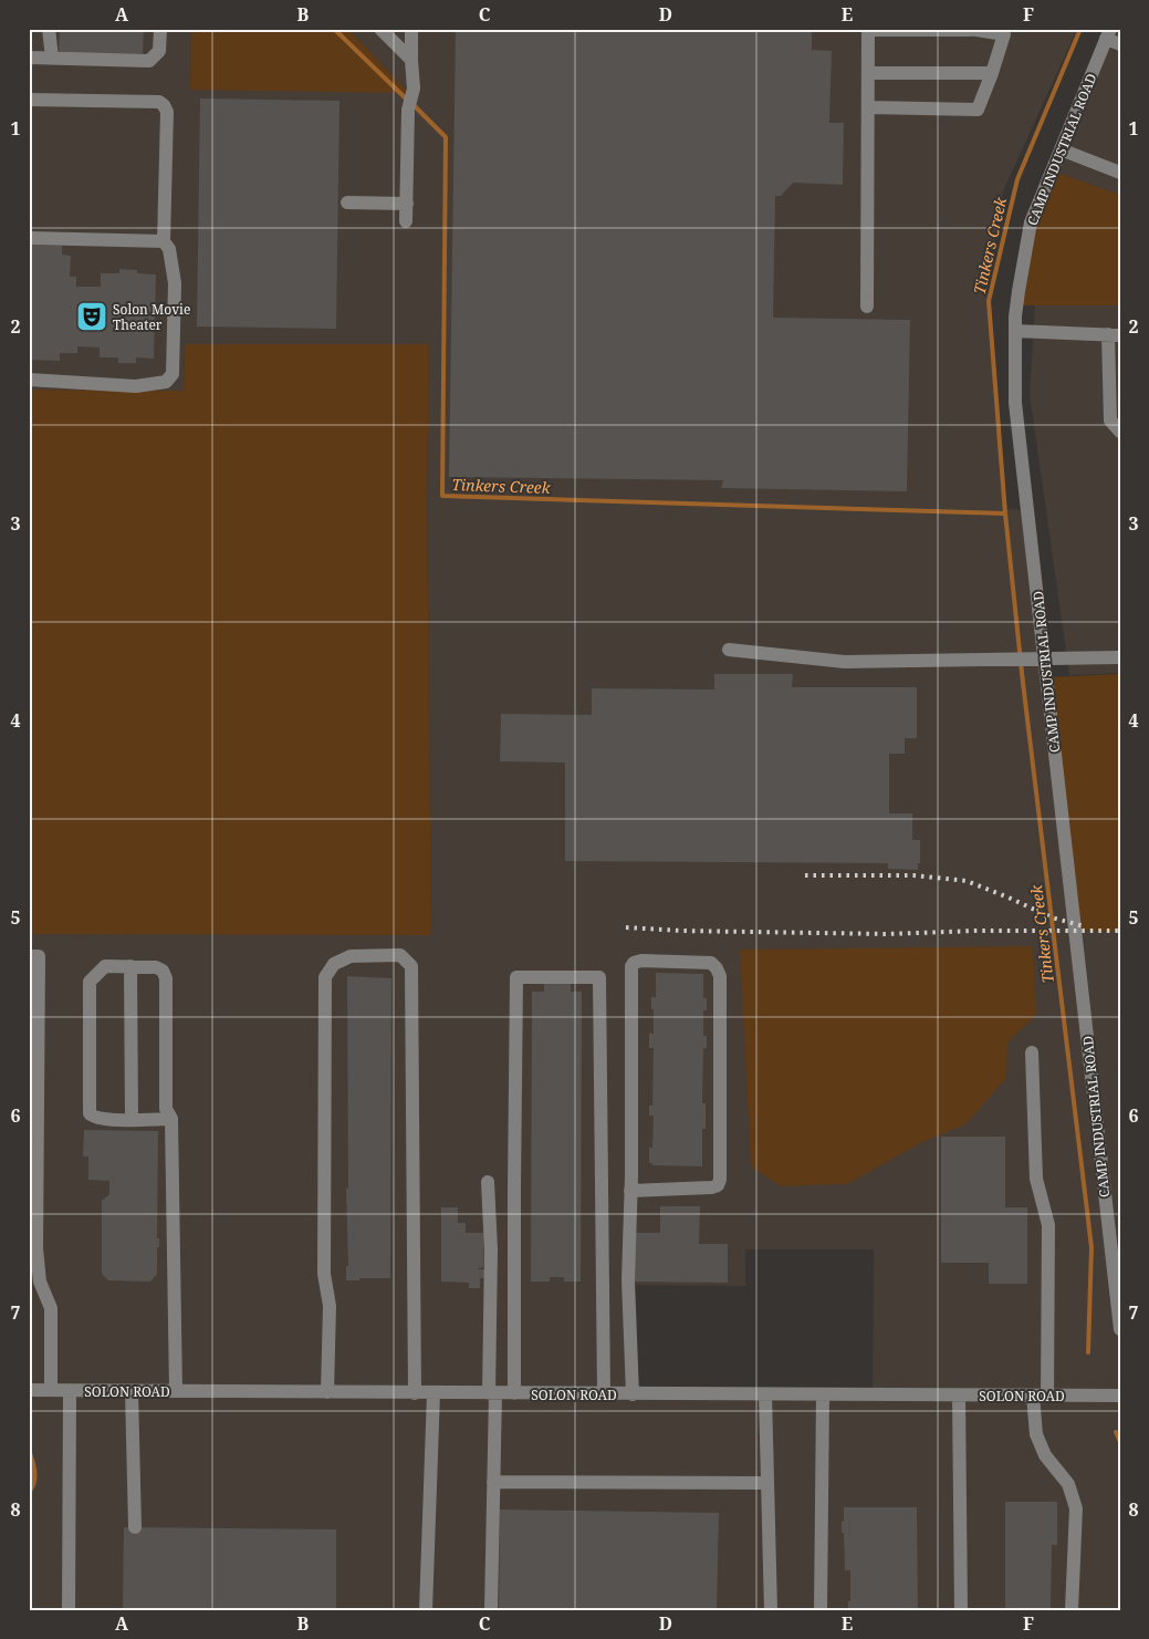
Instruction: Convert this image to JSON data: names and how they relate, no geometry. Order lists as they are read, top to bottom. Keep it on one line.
{"streets":{"street":["CAMP INDUSTRIAL ROAD","SOLON ROAD"]},"water":["Tinkers Creek"],"places":{"theatre":["Solon Movie Theater"]},"grid":{"columns":["A","B","C","D","E","F"],"rows":["1","2","3","4","5","6","7","8"]}}
